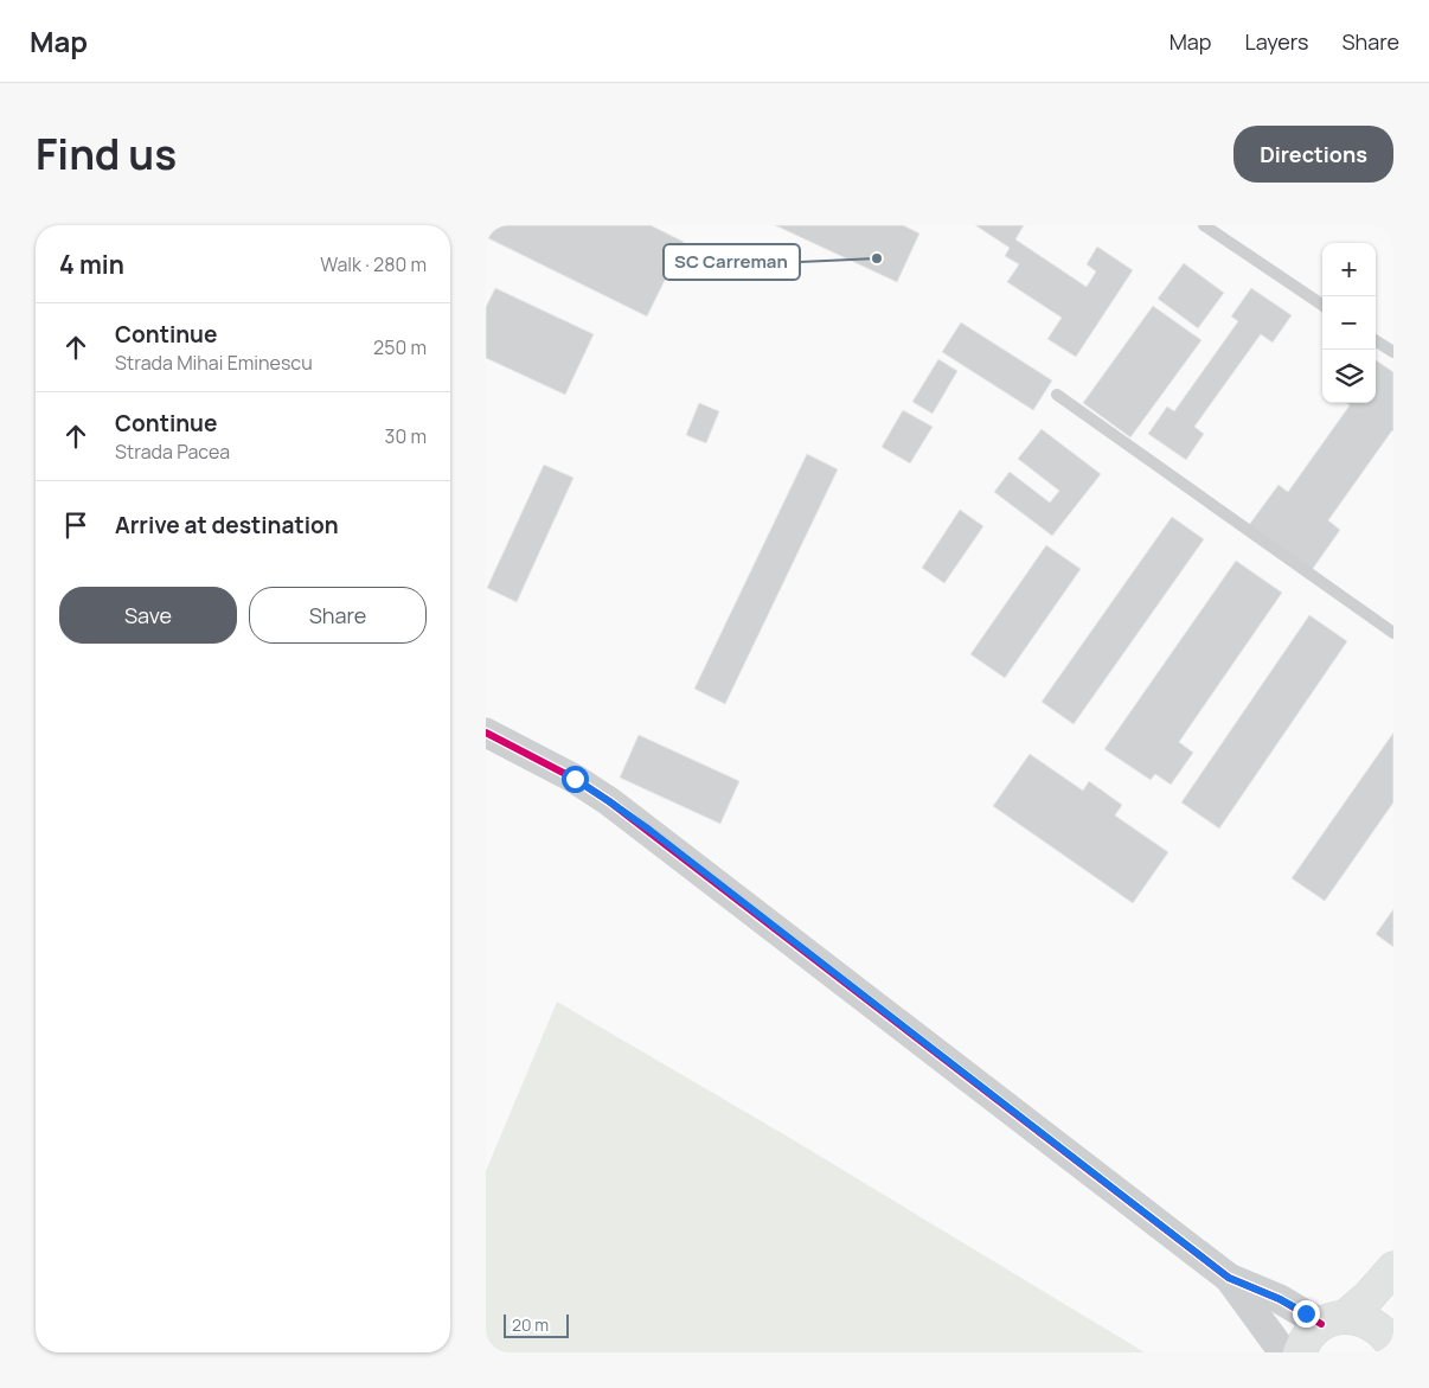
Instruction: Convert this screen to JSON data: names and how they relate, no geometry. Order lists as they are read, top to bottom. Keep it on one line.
{"places":["SC Carreman"],"scale_bar":"20 m","page":{"header":"Map","nav":["Map","Layers","Share"],"title":"Find us","buttons":["Directions",["Save","Share"]],"heading":["4 min","Walk · 280 m"],"map_buttons":["+","−"],"list":[["Continue","Strada Mihai Eminescu","250 m"],["Continue","Strada Pacea","30 m"],"Arrive at destination"],"scale":"20 m"}}
